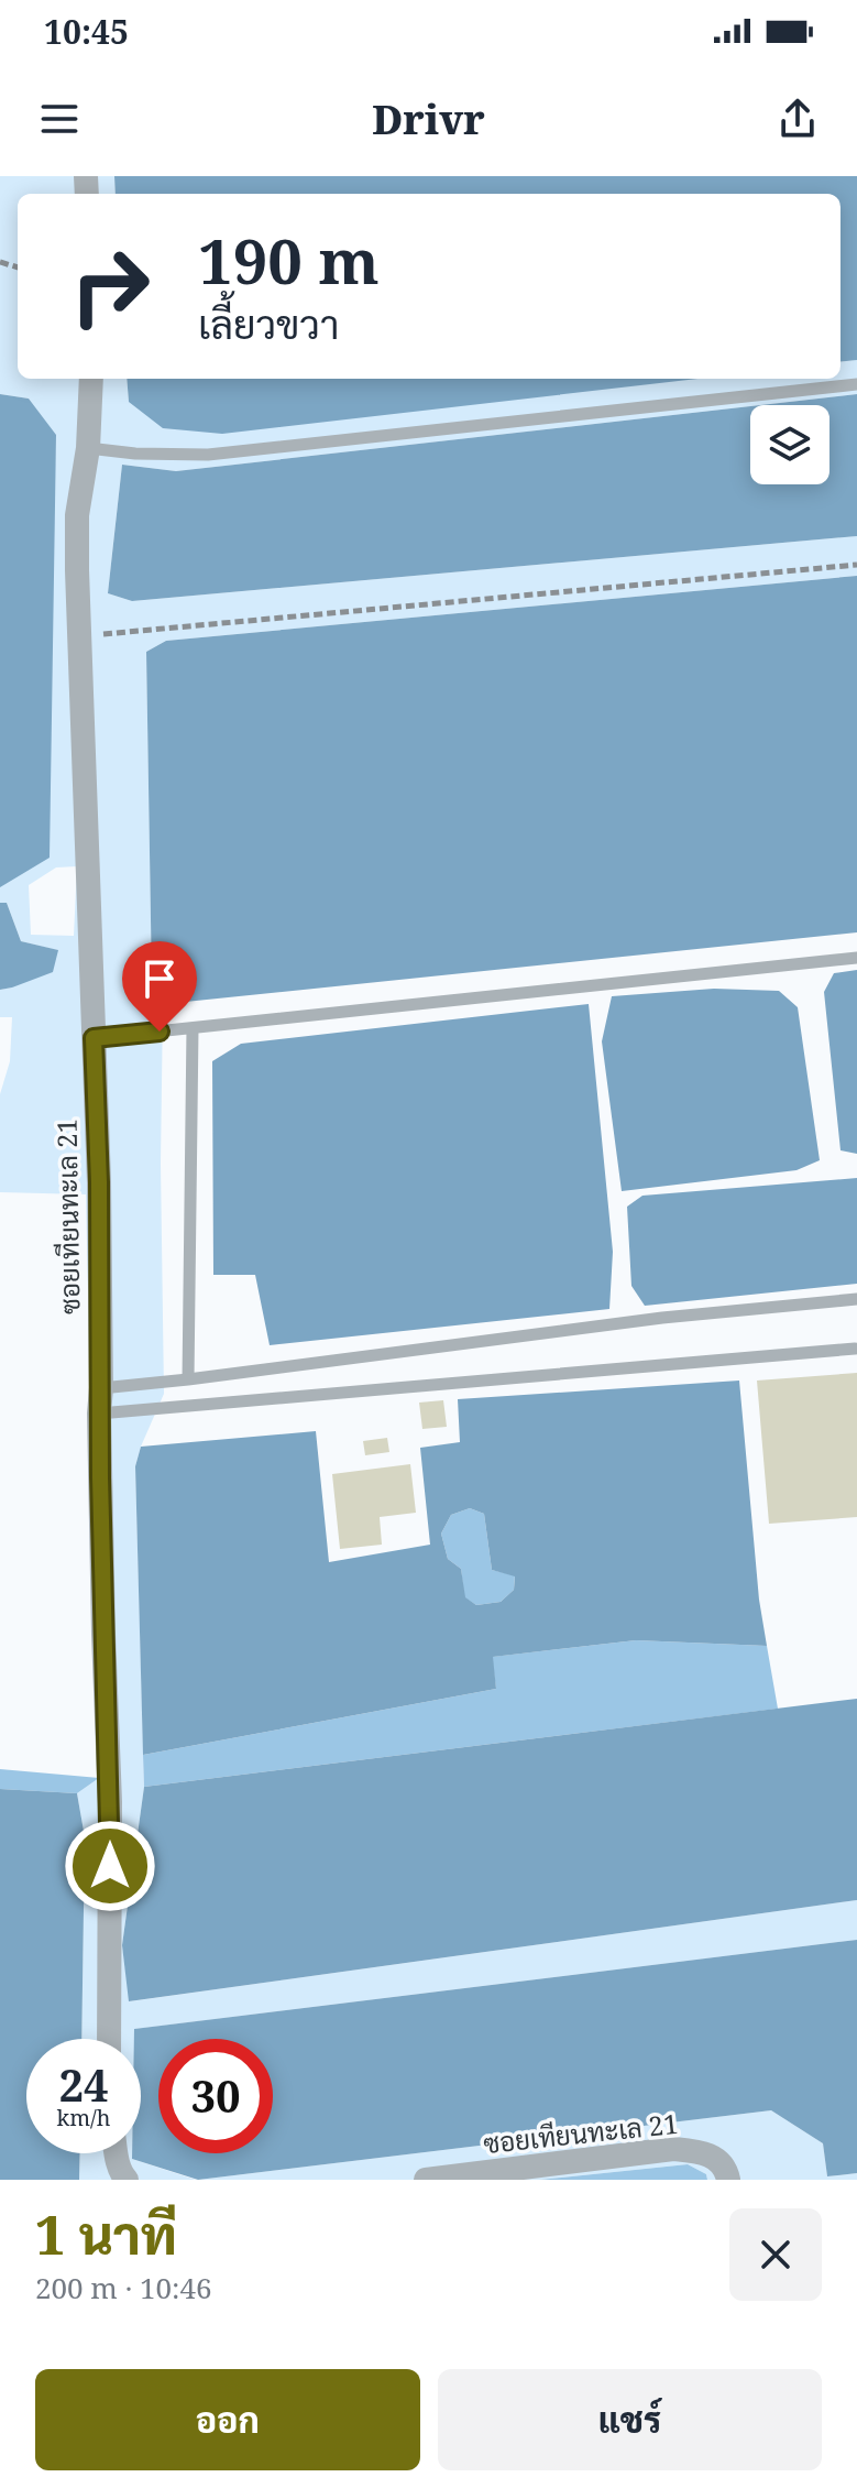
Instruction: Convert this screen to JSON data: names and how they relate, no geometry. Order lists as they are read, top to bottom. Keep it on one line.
{"streets":{"street":["ซอยเทียนทะเล 21"]},"page":{"status":"10:45","header":"Drivr","turn":["190 m","เลี้ยวขวา"],"speed":"24 km/h","limit":"30","heading":["1 นาที","200 m · 10:46"],"buttons":["ออก","แชร์"]}}
